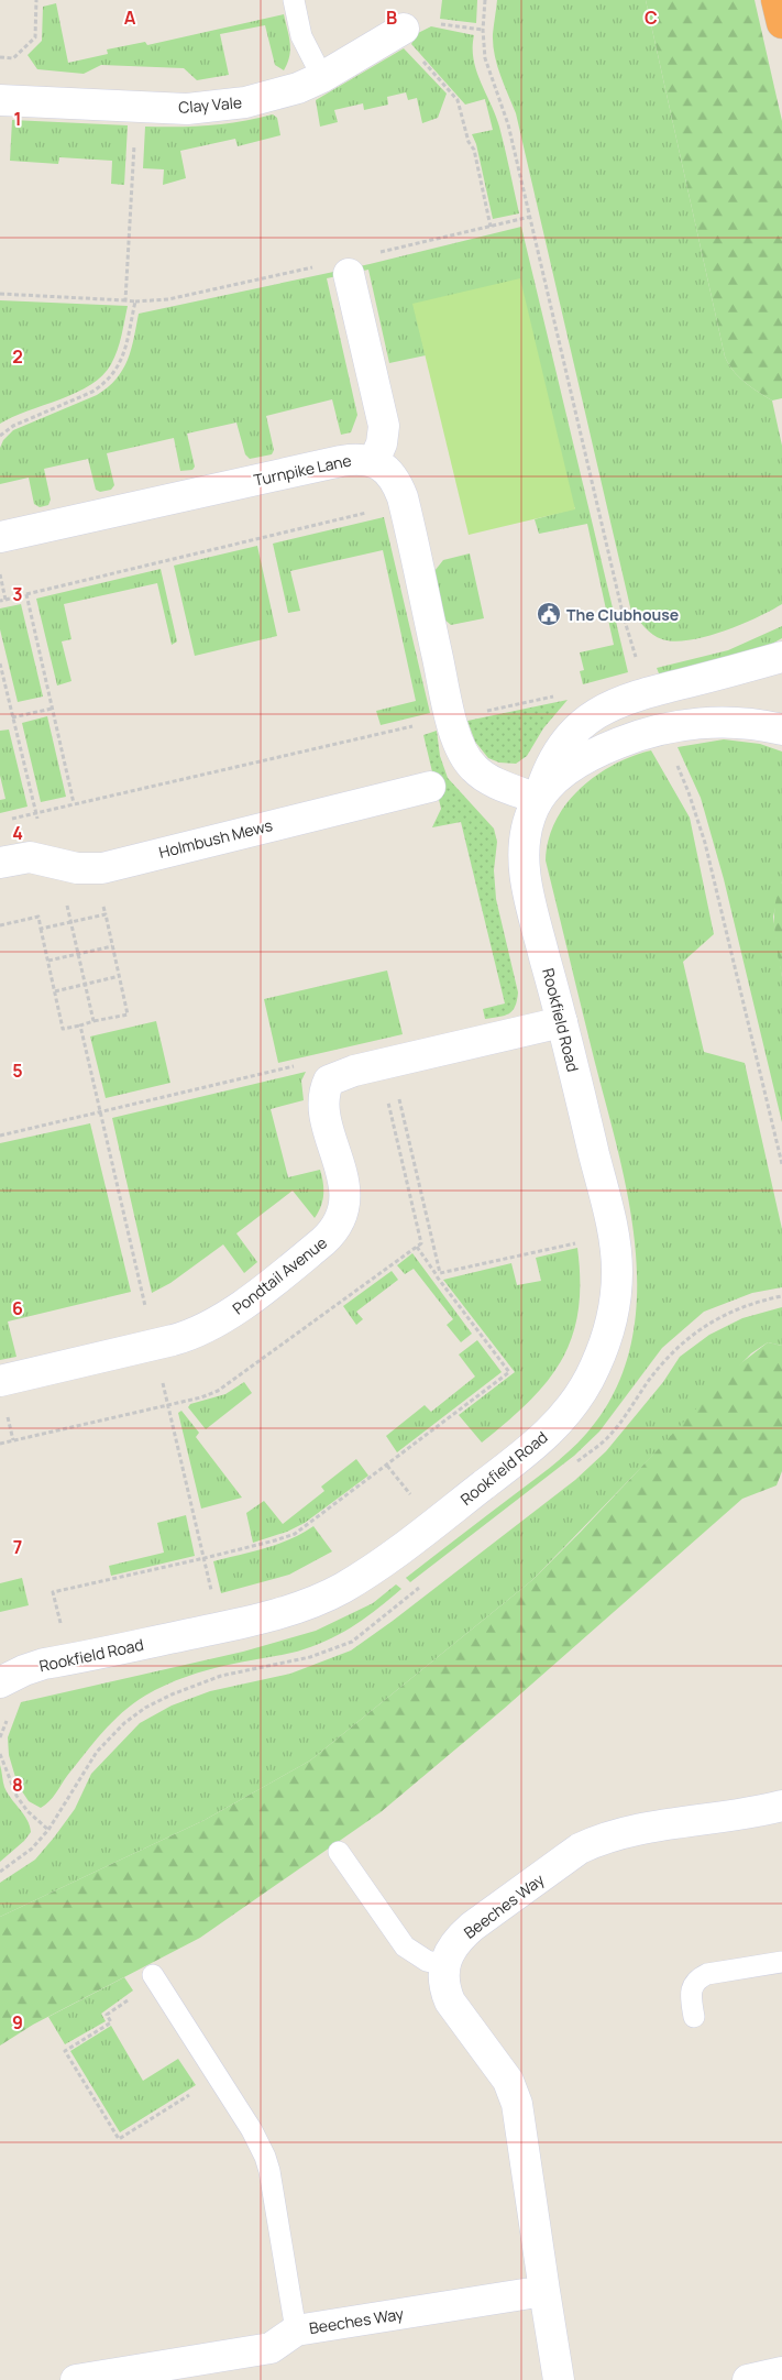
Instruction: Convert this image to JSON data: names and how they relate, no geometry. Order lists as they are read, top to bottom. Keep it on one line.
{"streets":{"street":["Clay Vale","Turnpike Lane","Holmbush Mews","Rookfield Road","Pondtail Avenue","Beeches Way"]},"crossings":[["Turnpike Lane","Rookfield Road"]],"places":{"public building":["The Clubhouse"]},"grid":{"columns":["A","B","C"],"rows":["1","2","3","4","5","6","7","8","9"]}}
